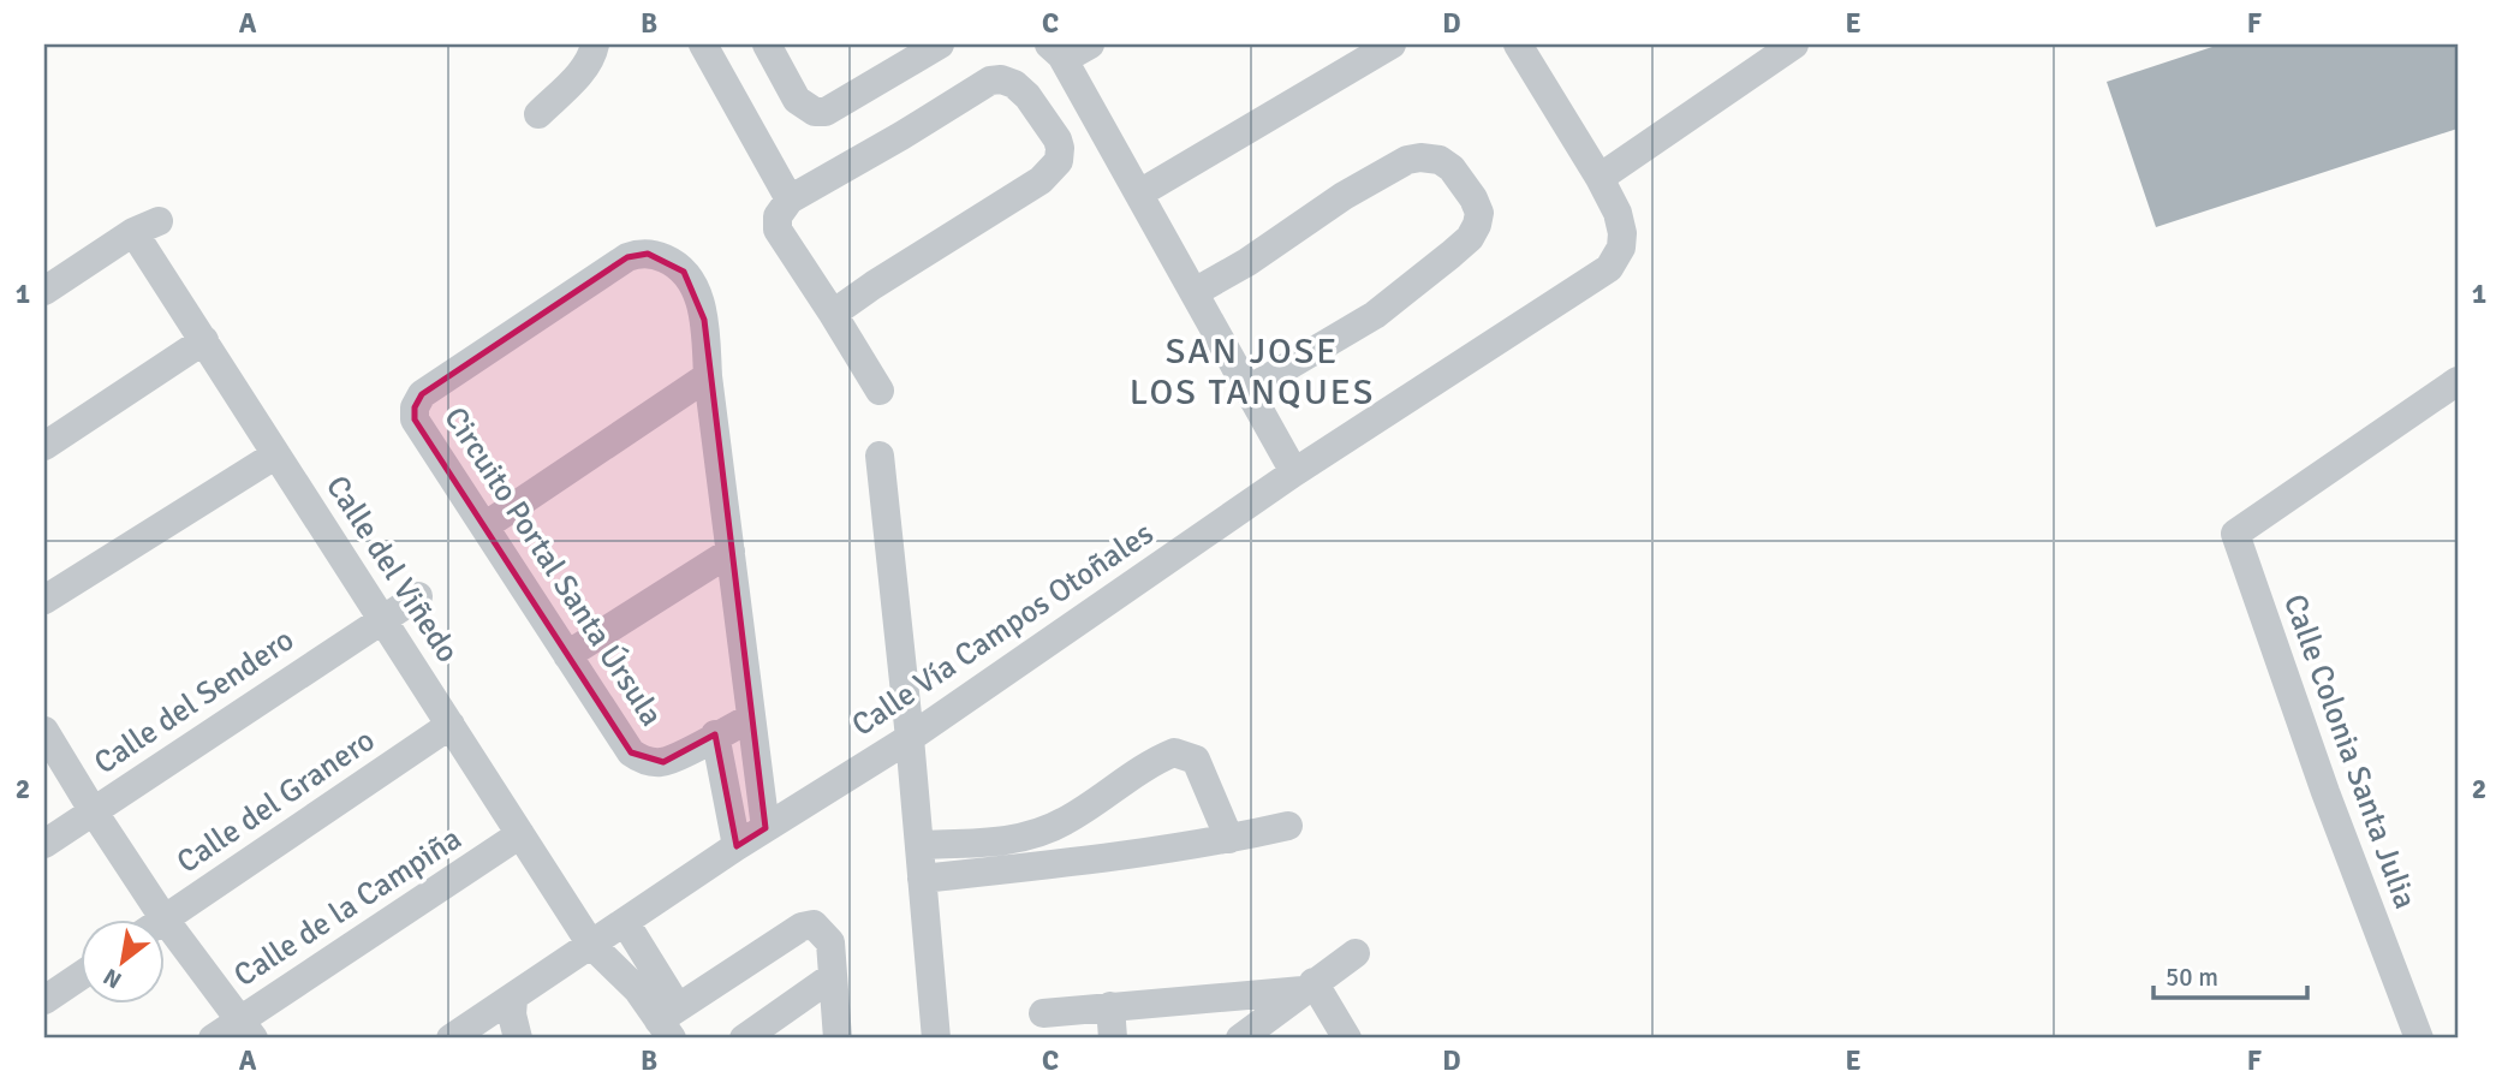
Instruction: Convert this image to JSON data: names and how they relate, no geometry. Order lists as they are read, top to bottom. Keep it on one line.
{"streets":{"street":["Circuito Portal Santa Úrsula","Calle del Viñedo","Calle Vía Campos Otoñales","Calle del Sendero","Calle Colonia Santa Julia","Calle del Granero","Calle de la Campiña"]},"crossings":[["Circuito Portal Santa Úrsula","Calle Vía Campos Otoñales"],["Calle del Viñedo","Calle Vía Campos Otoñales"],["Calle del Viñedo","Calle del Sendero"],["Calle del Viñedo","Calle del Granero"],["Calle del Viñedo","Calle de la Campiña"]],"districts":["SAN JOSE LOS TANQUES"],"scale_bar":"50 m","north":"bottom left","grid":{"columns":["A","B","C","D","E","F"],"rows":["1","2"]}}
